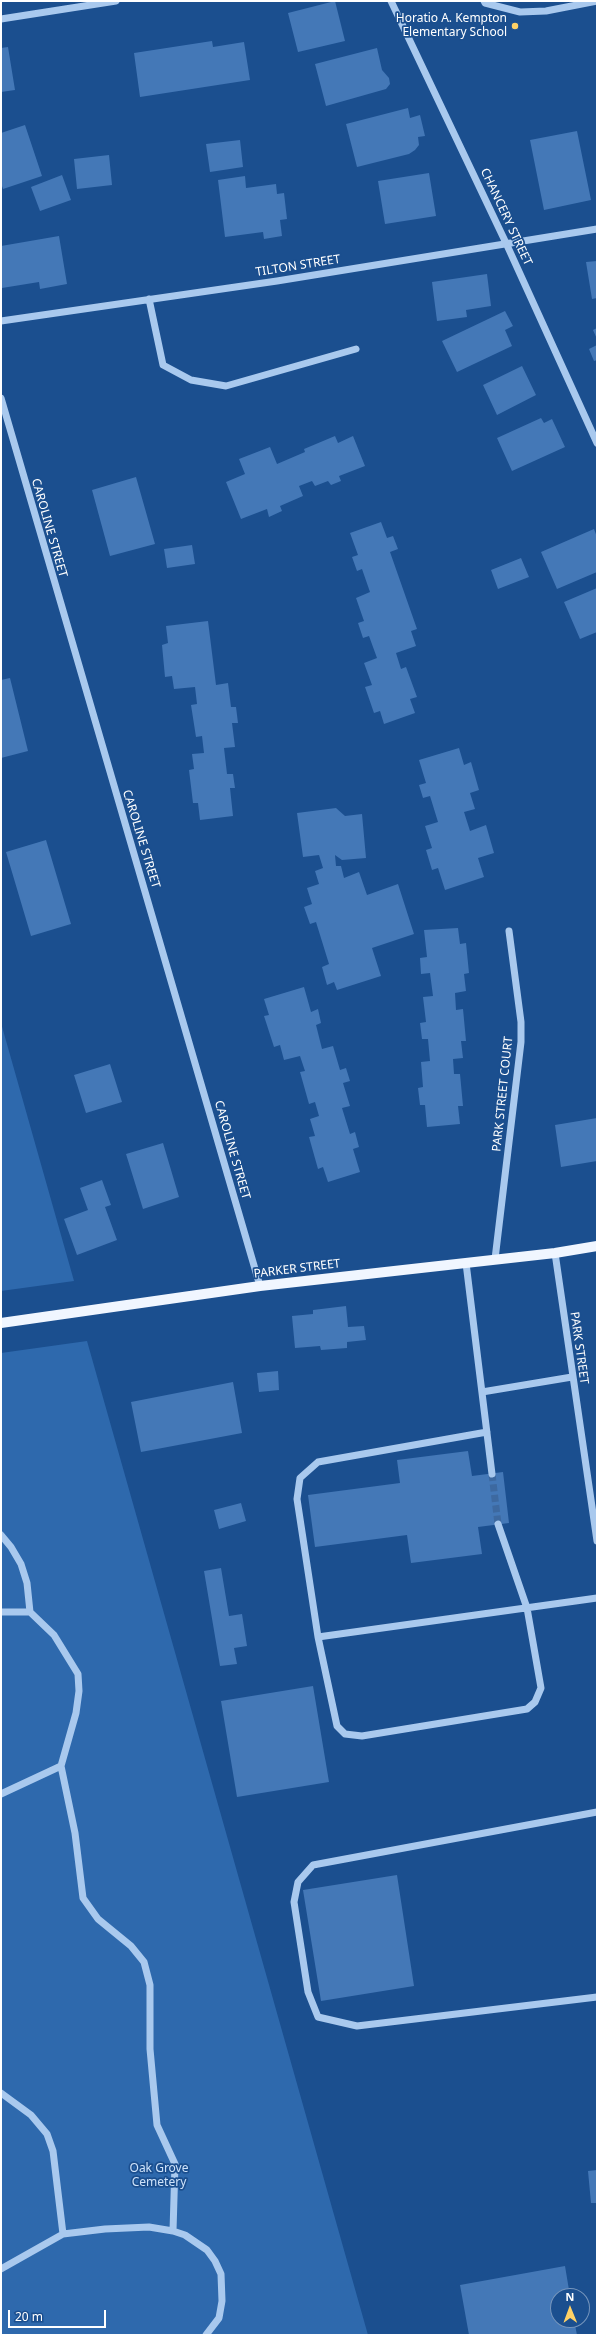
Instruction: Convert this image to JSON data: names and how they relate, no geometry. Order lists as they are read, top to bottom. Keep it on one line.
{"streets":{"main road":["PARKER STREET"],"street":["CHANCERY STREET","TILTON STREET","CAROLINE STREET","PARK STREET COURT","PARK STREET"]},"crossings":[["CHANCERY STREET","TILTON STREET"],["CAROLINE STREET","PARKER STREET"],["PARK STREET COURT","PARKER STREET"],["PARKER STREET","PARK STREET"]],"parks":["Oak Grove Cemetery"],"places":["Horatio A. Kempton Elementary School"],"scale_bar":"20 m","north":"top"}
